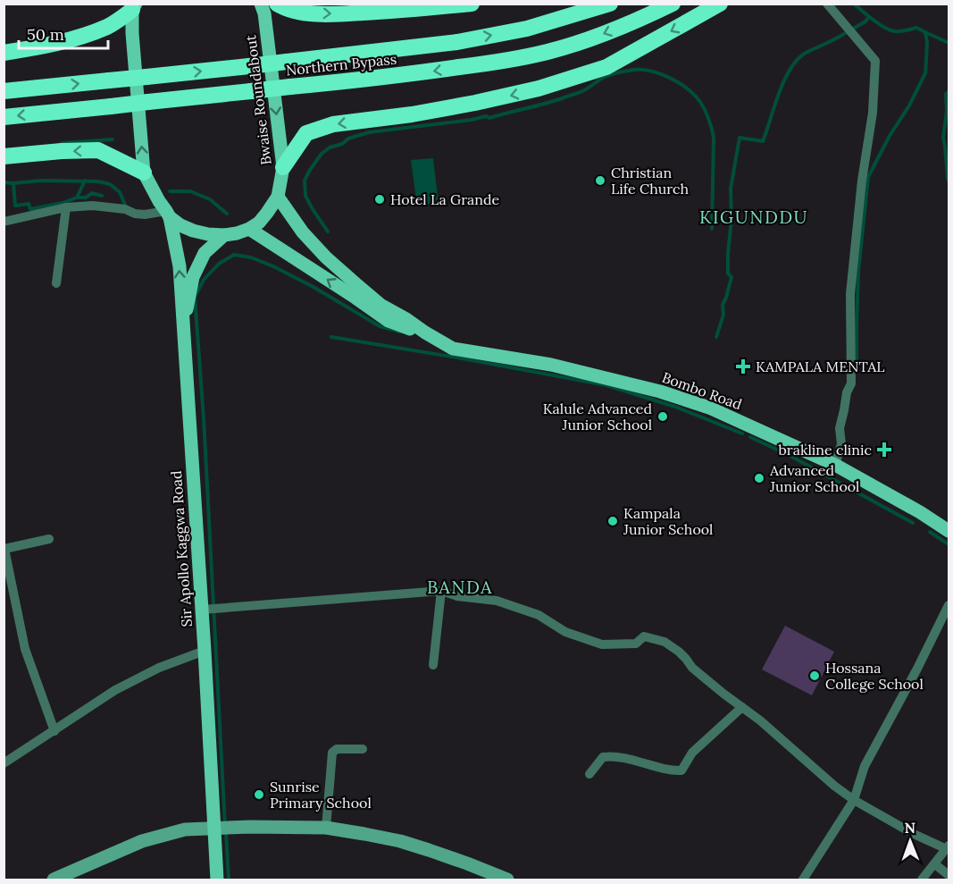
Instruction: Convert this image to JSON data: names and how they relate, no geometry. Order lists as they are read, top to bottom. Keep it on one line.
{"streets":{"highway":["Northern Bypass"],"main road":["Bwaise Roundabout","Bombo Road","Sir Apollo Kaggwa Road"]},"crossings":[["Bwaise Roundabout","Bombo Road"]],"one_way":["Bwaise Roundabout"],"districts":["KIGUNDDU","BANDA"],"places":{"other":["Christian Life Church","Hotel La Grande","Kalule Advanced Junior School","Advanced Junior School","Kampala Junior School","Hossana College School","Sunrise Primary School"],"health":["KAMPALA MENTAL","brakline clinic"]},"scale_bar":"50 m","north":"top"}
